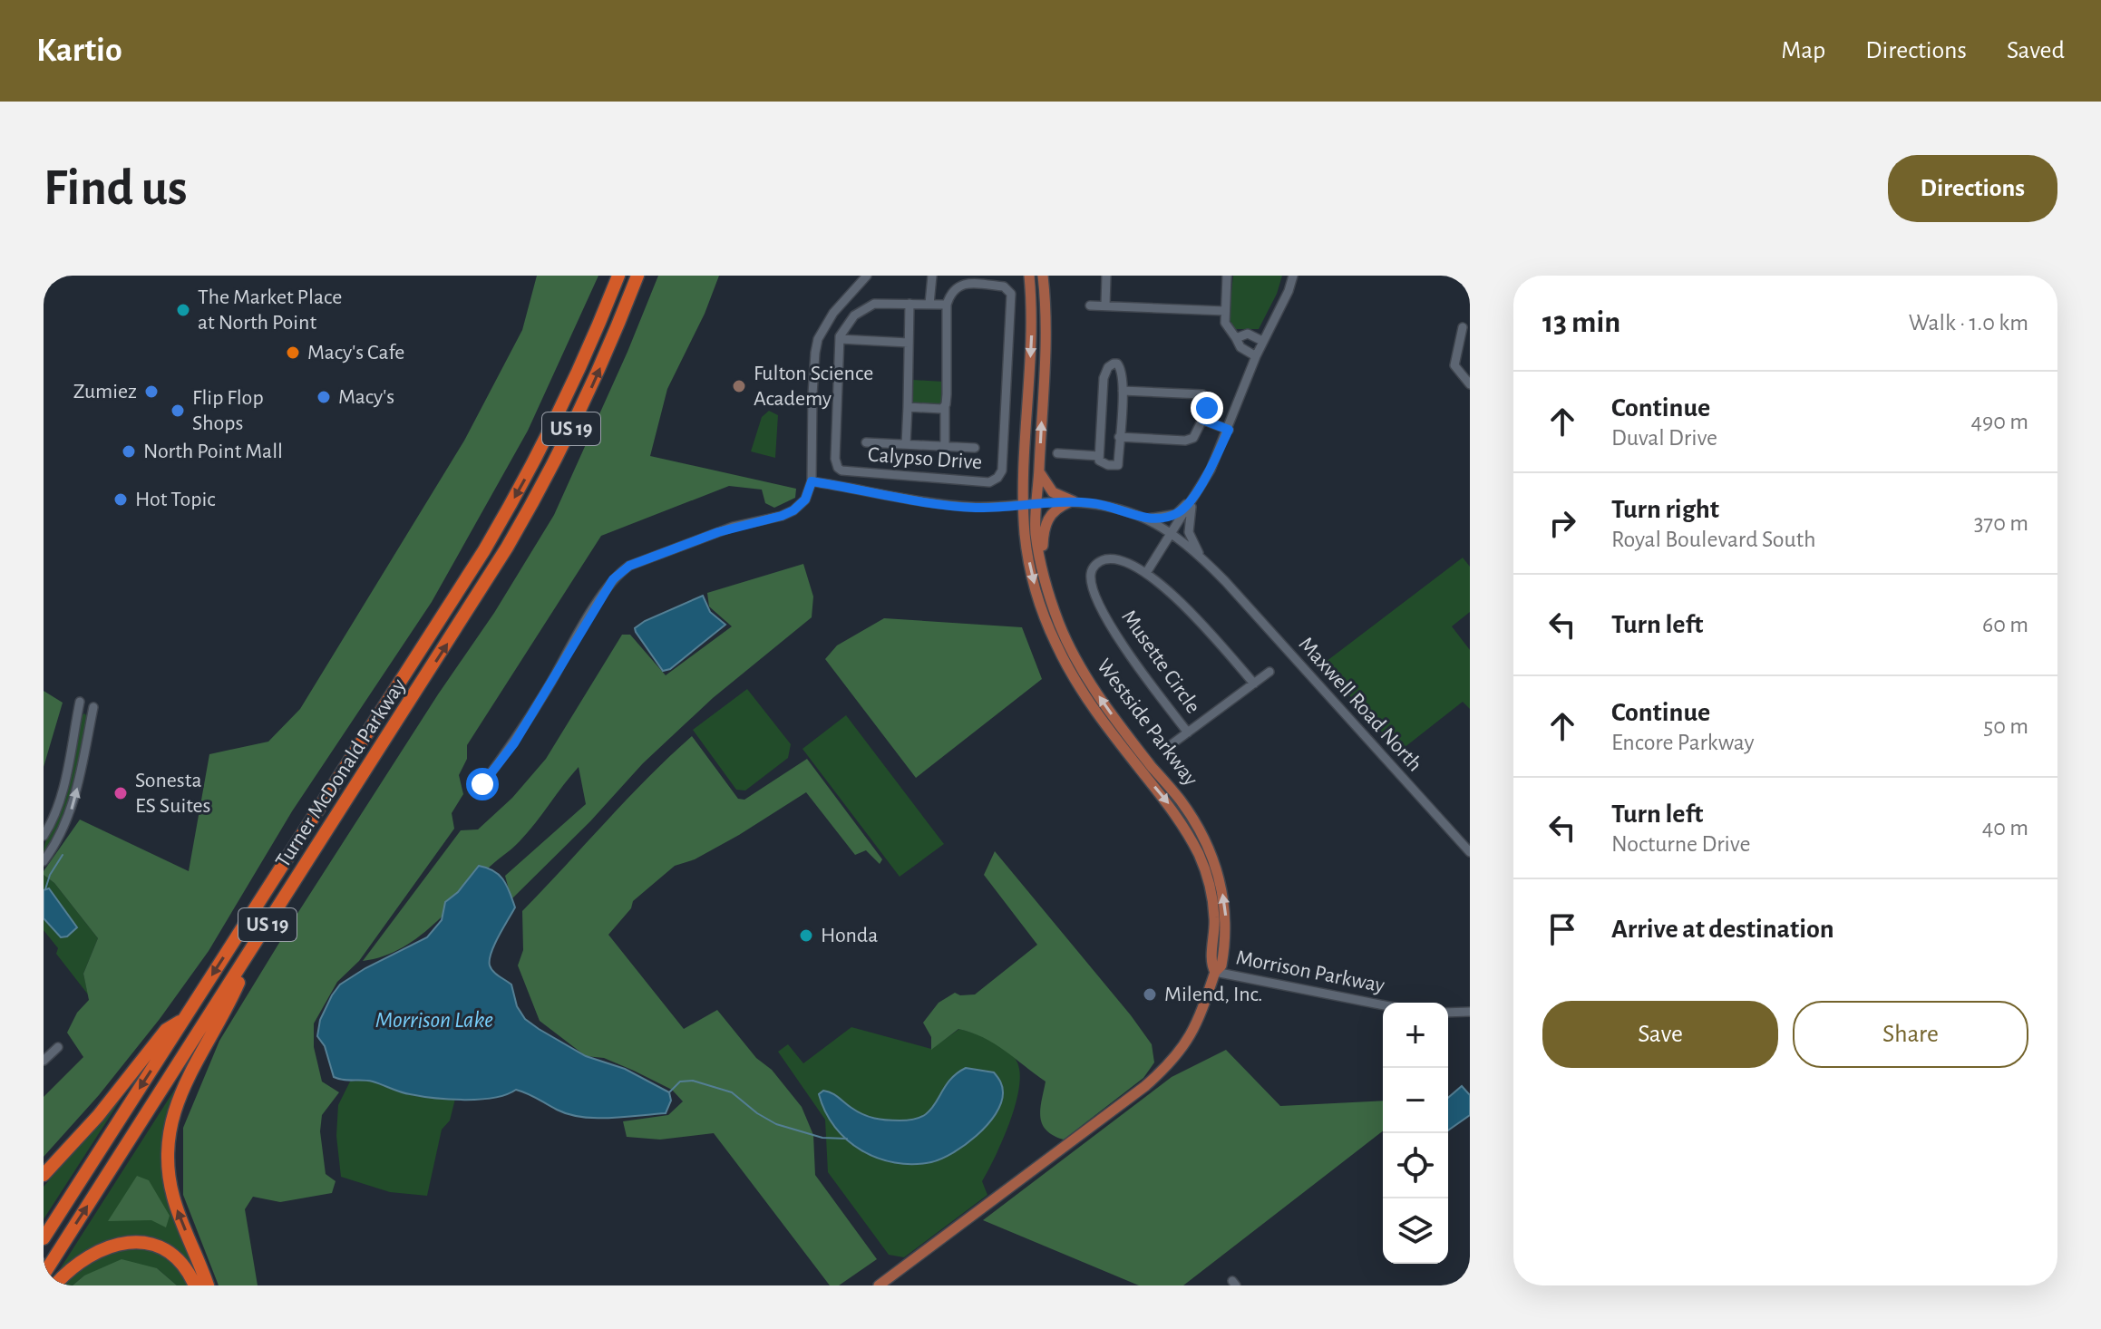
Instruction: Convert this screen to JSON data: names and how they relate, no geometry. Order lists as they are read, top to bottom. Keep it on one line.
{"streets":{"highway":["US 19","Turner McDonald Parkway"],"main road":["Westside Parkway"],"street":["Calypso Drive","Musette Circle","Maxwell Road North","Morrison Parkway"]},"crossings":[["Maxwell Road North","Westside Parkway"],["Westside Parkway","Morrison Parkway"]],"water":["Morrison Lake"],"places":["The Market Place at North Point","Macy's Cafe","Fulton Science Academy","Zumiez","Macy's","Flip Flop Shops","North Point Mall","Hot Topic","Sonesta ES Suites","Honda","Milend, Inc."],"page":{"header":"Kartio","nav":["Map","Directions","Saved"],"buttons":["Directions",["Save","Share"]],"title":"Find us","heading":["13 min","Walk · 1.0 km"],"list":[["Continue","Duval Drive","490 m"],["Turn right","Royal Boulevard South","370 m"],["Turn left","60 m"],["Continue","Encore Parkway","50 m"],["Turn left","Nocturne Drive","40 m"],"Arrive at destination"],"map_buttons":["+","−"]}}
